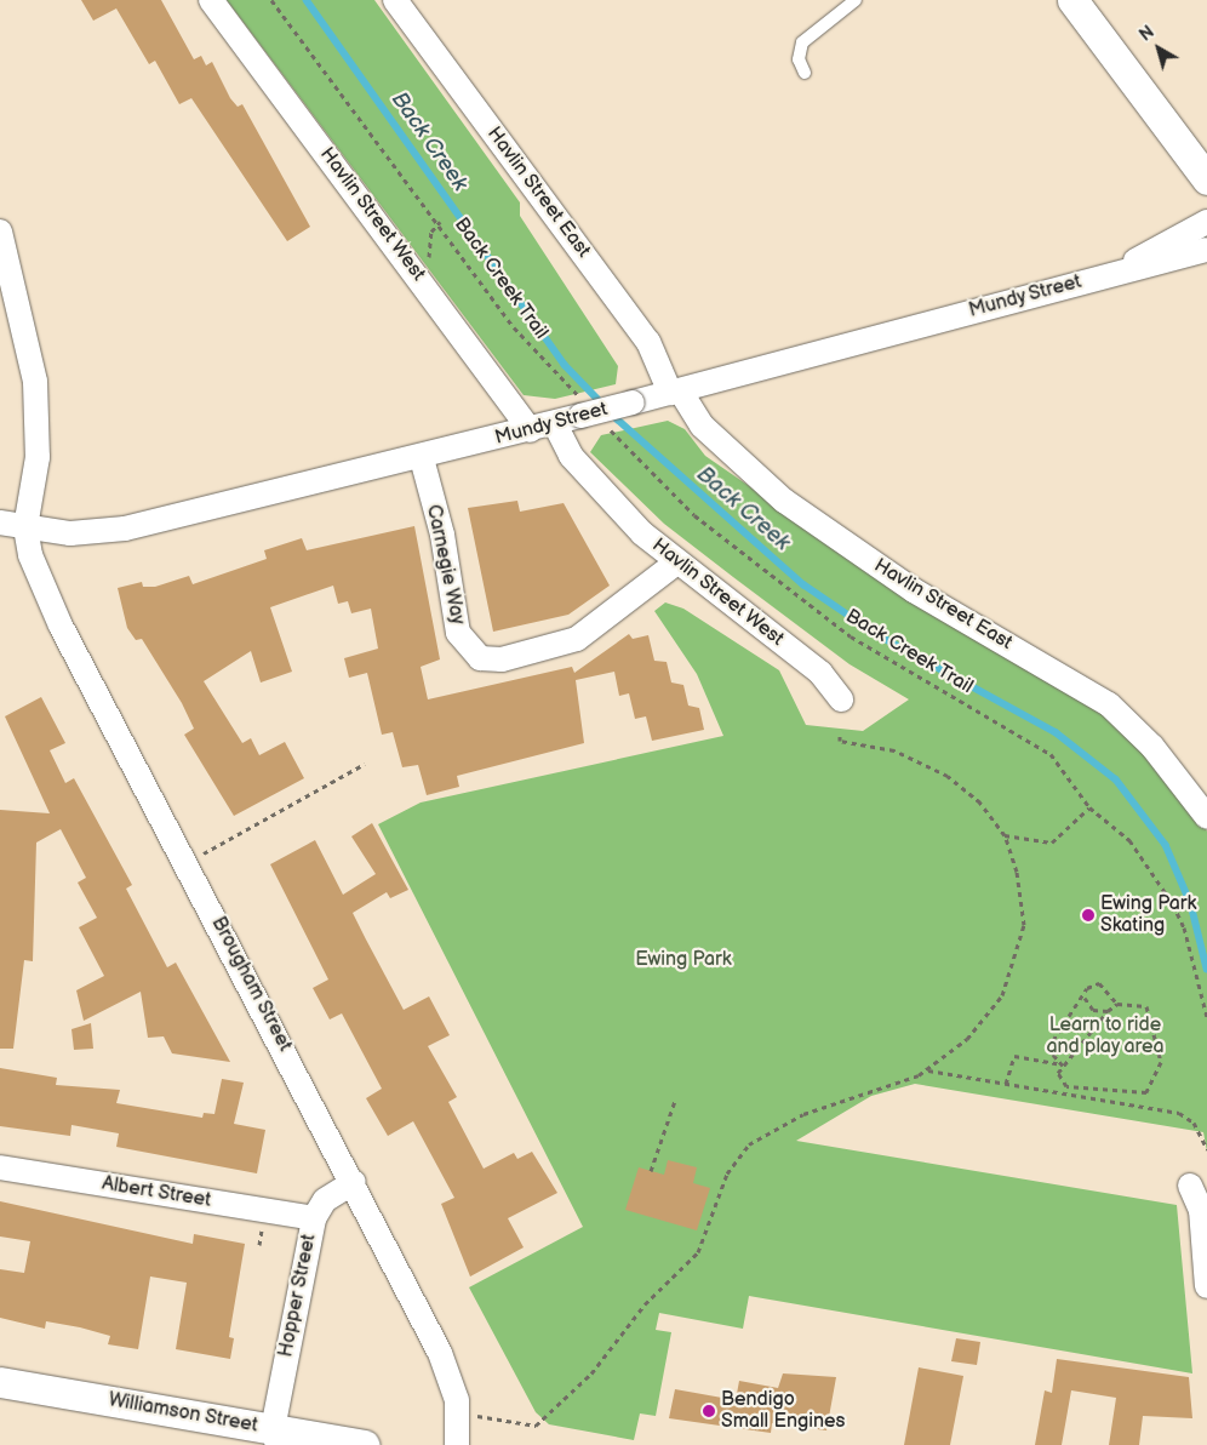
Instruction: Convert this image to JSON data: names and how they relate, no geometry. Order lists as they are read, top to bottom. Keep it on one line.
{"streets":{"street":["Havlin Street East","Havlin Street West","Mundy Street","Carnegie Way","Brougham Street","Albert Street","Hopper Street","Williamson Street"],"path":["Back Creek Trail"]},"crossings":[["Havlin Street East","Mundy Street"],["Havlin Street West","Mundy Street"],["Havlin Street West","Carnegie Way"],["Back Creek Trail","Mundy Street"],["Mundy Street","Carnegie Way"],["Mundy Street","Brougham Street"],["Brougham Street","Hopper Street"],["Albert Street","Hopper Street"],["Hopper Street","Williamson Street"]],"water":["Back Creek"],"parks":["Ewing Park","Learn to ride and play area"],"places":["Ewing Park Skating","Bendigo Small Engines"],"north":"top left"}
